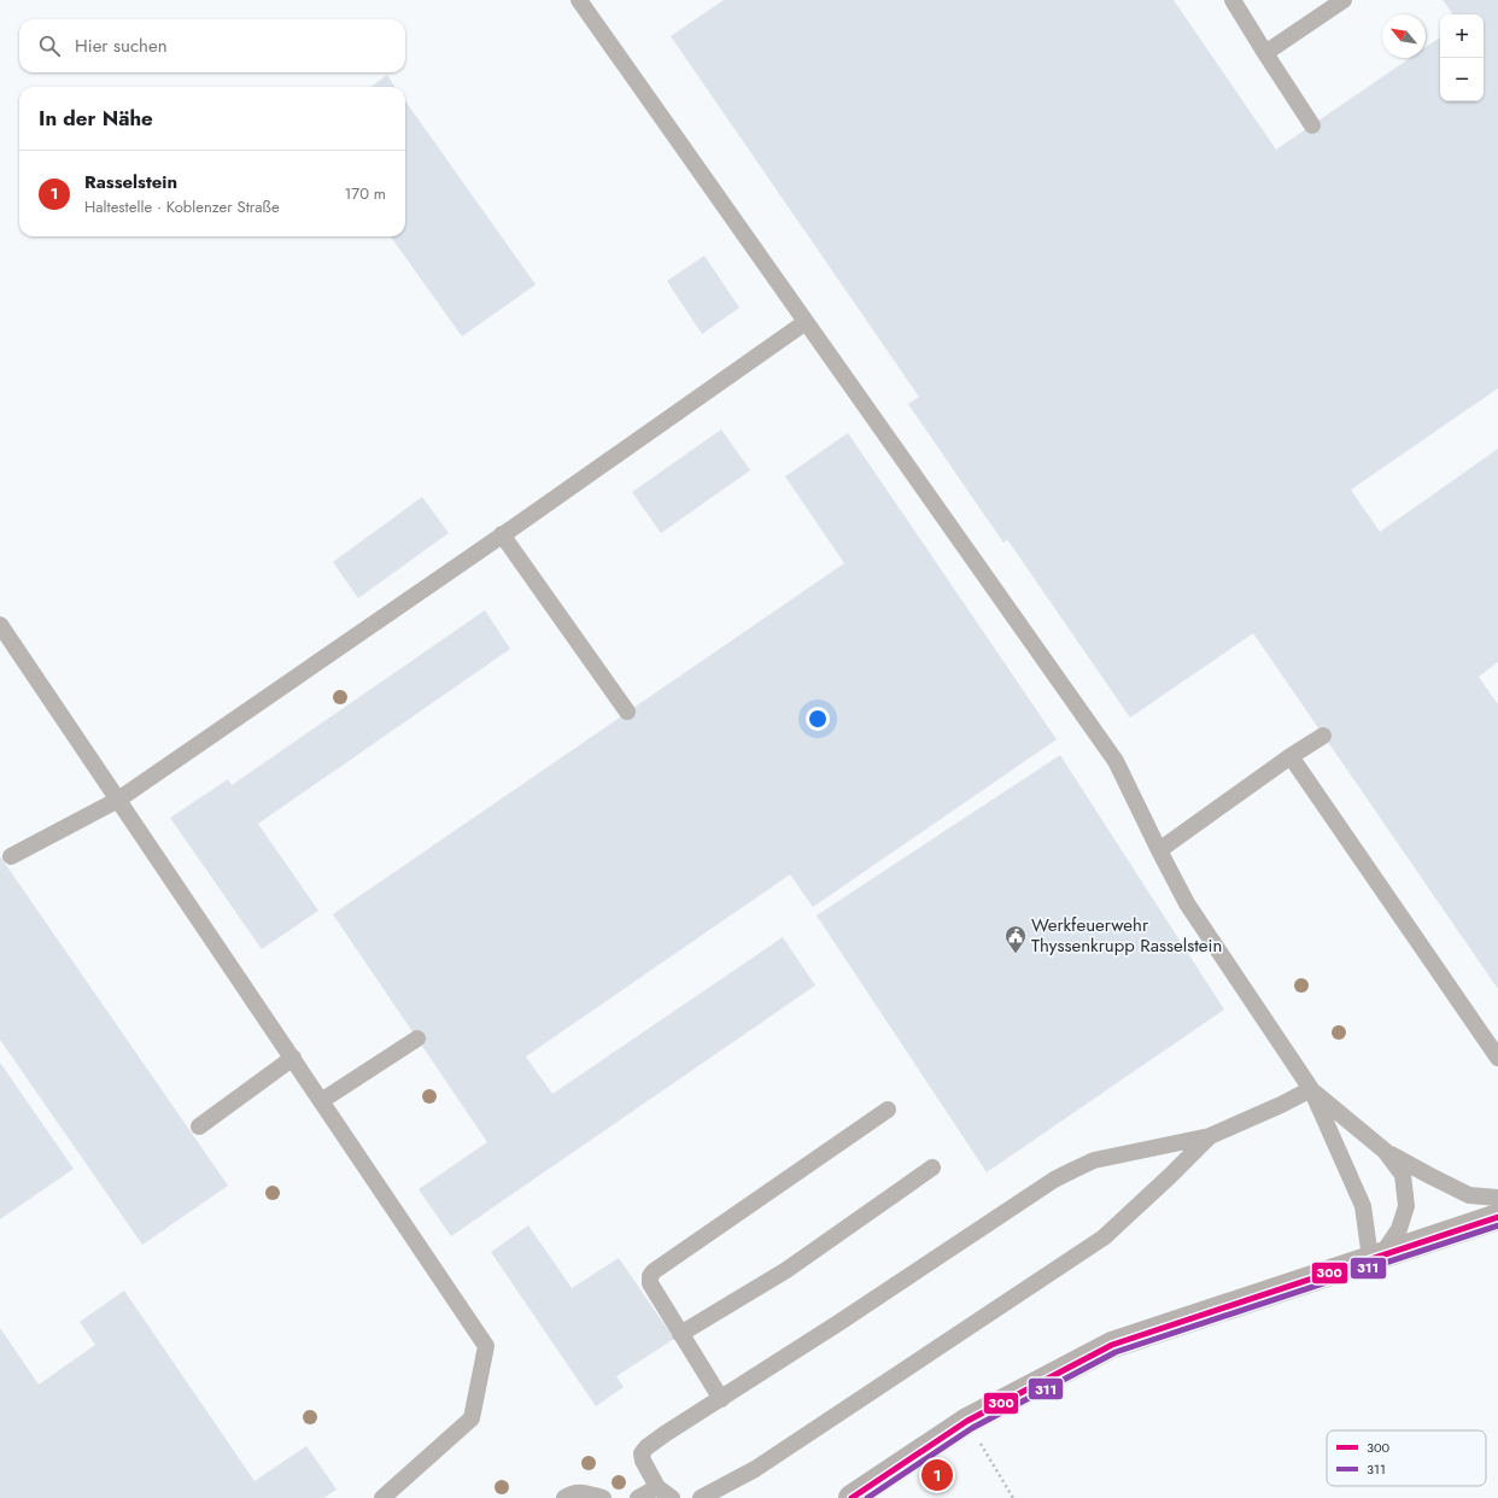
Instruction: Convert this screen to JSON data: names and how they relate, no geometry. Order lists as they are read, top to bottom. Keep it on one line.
{"places":{"public building":["Werkfeuerwehr Thyssenkrupp Rasselstein"]},"lines":["transit line 300","transit line 311"],"legend":["300","311"],"north":"top left","page":{"map_buttons":["+","−"],"search":"Hier suchen","heading":"In der Nähe","list":[{"mark":"1","name":"Rasselstein","note":"Haltestelle · Koblenzer Straße","value":"170 m"}],"pins":"1"}}
